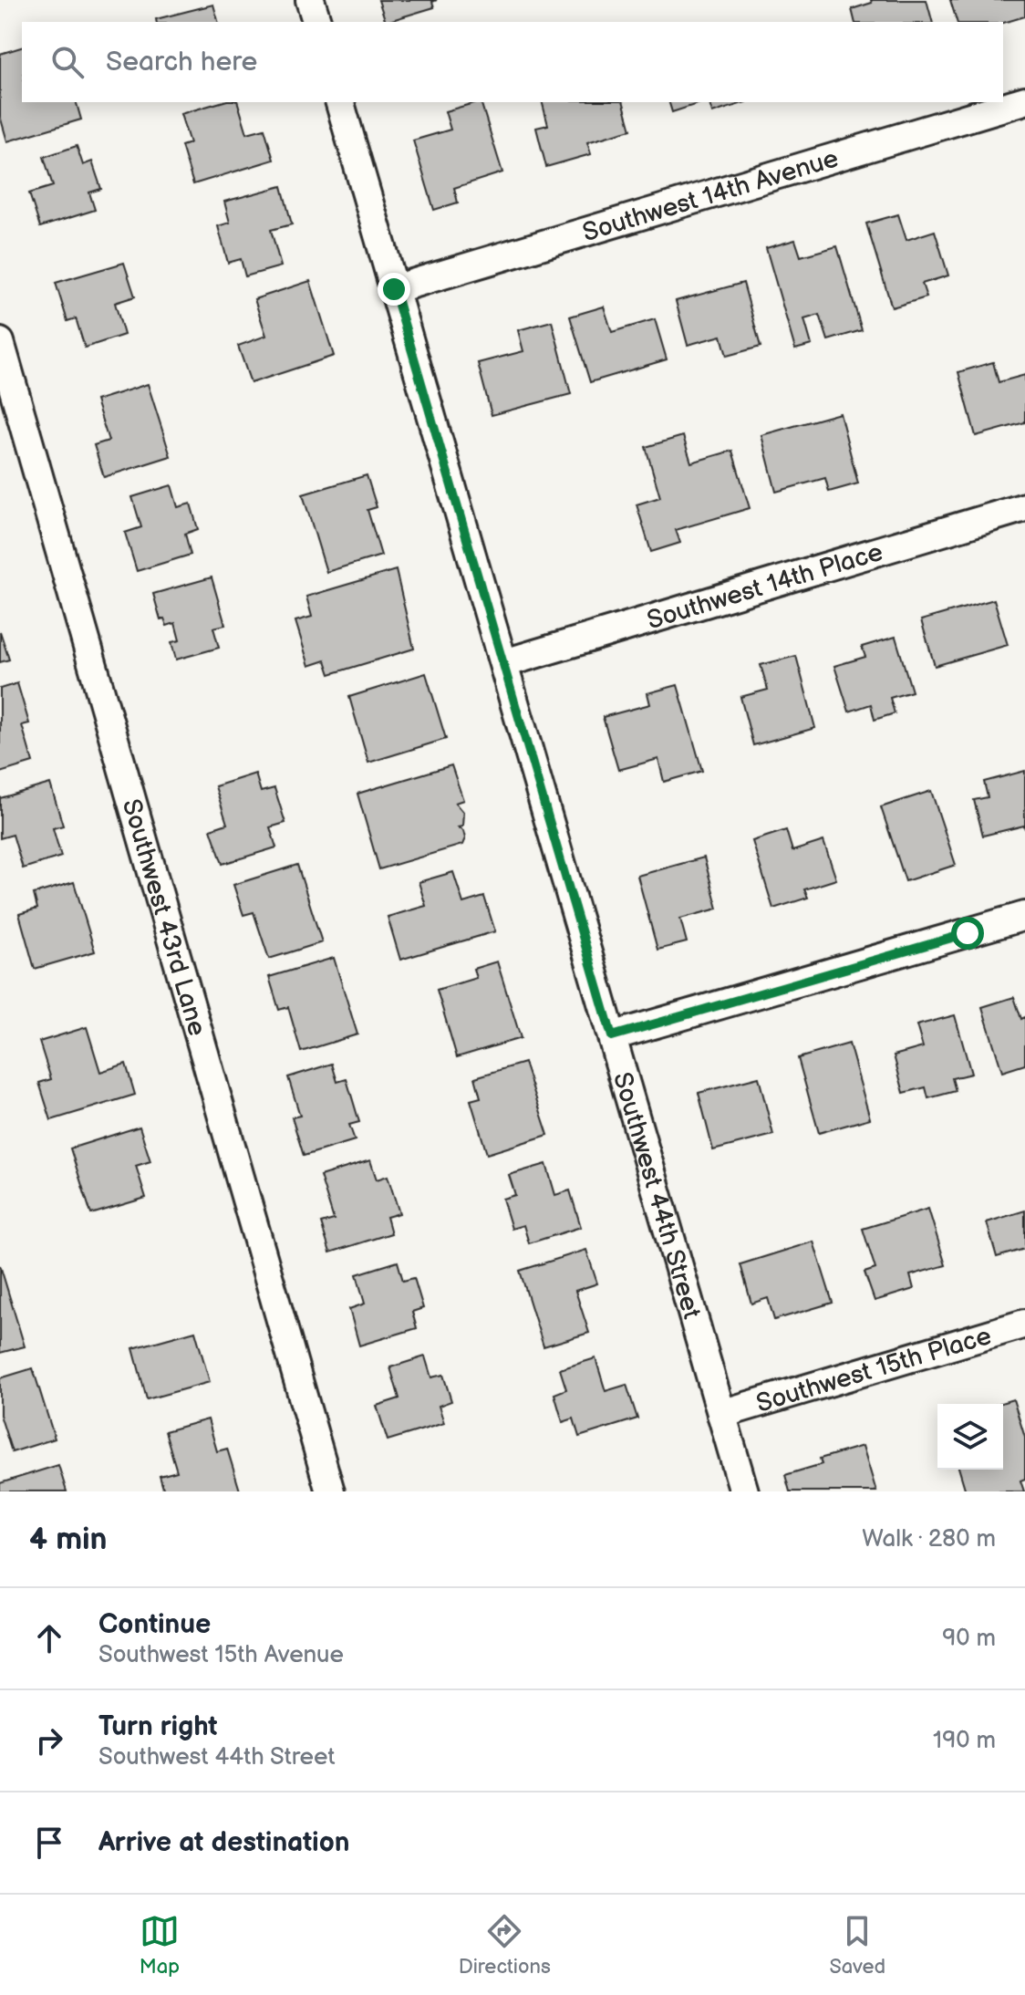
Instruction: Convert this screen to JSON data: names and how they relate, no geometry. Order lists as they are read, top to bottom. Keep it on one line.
{"streets":{"street":["Southwest 14th Avenue","Southwest 14th Place","Southwest 43rd Lane","Southwest 44th Street","Southwest 15th Place"]},"crossings":[["Southwest 14th Avenue","Southwest 44th Street"],["Southwest 14th Place","Southwest 44th Street"],["Southwest 44th Street","Southwest 15th Place"]],"page":{"search":"Search here","heading":["4 min","Walk · 280 m"],"list":[["Continue","Southwest 15th Avenue","90 m"],["Turn right","Southwest 44th Street","190 m"],"Arrive at destination"],"nav":["Map","Directions","Saved"]}}
